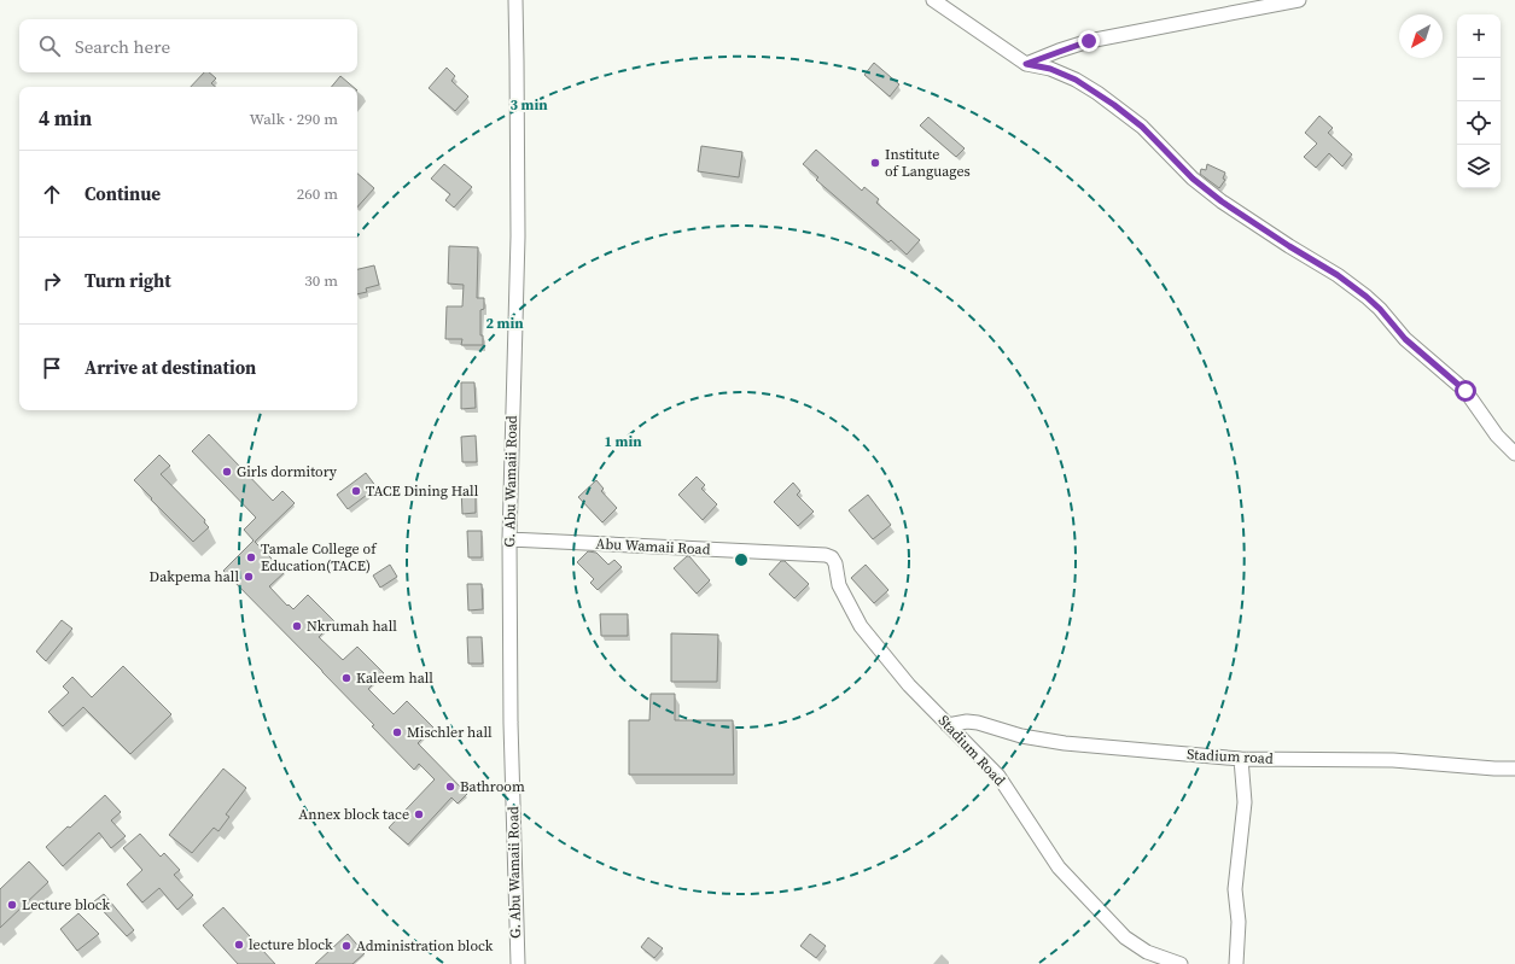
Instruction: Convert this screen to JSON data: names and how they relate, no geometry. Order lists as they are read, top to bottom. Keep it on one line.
{"streets":{"street":["G. Abu Wamaii Road","Abu Wamaii Road","Stadium Road","Stadium road"]},"crossings":[["G. Abu Wamaii Road","Abu Wamaii Road"],["Abu Wamaii Road","Stadium Road"],["Stadium Road","Stadium road"]],"places":["Institute of Languages","Girls dormitory","TACE Dining Hall","Tamale College of Education(TACE)","Dakpema hall","Nkrumah hall","Kaleem hall","Mischler hall","Bathroom","Annex block tace","Lecture block","lecture block","Administration block"],"north":"bottom left","page":{"map_buttons":["+","−"],"search":"Search here","heading":["4 min","Walk · 290 m"],"list":[["Continue","260 m"],["Turn right","30 m"],"Arrive at destination"]},"rings":["3 min","2 min","1 min"]}
